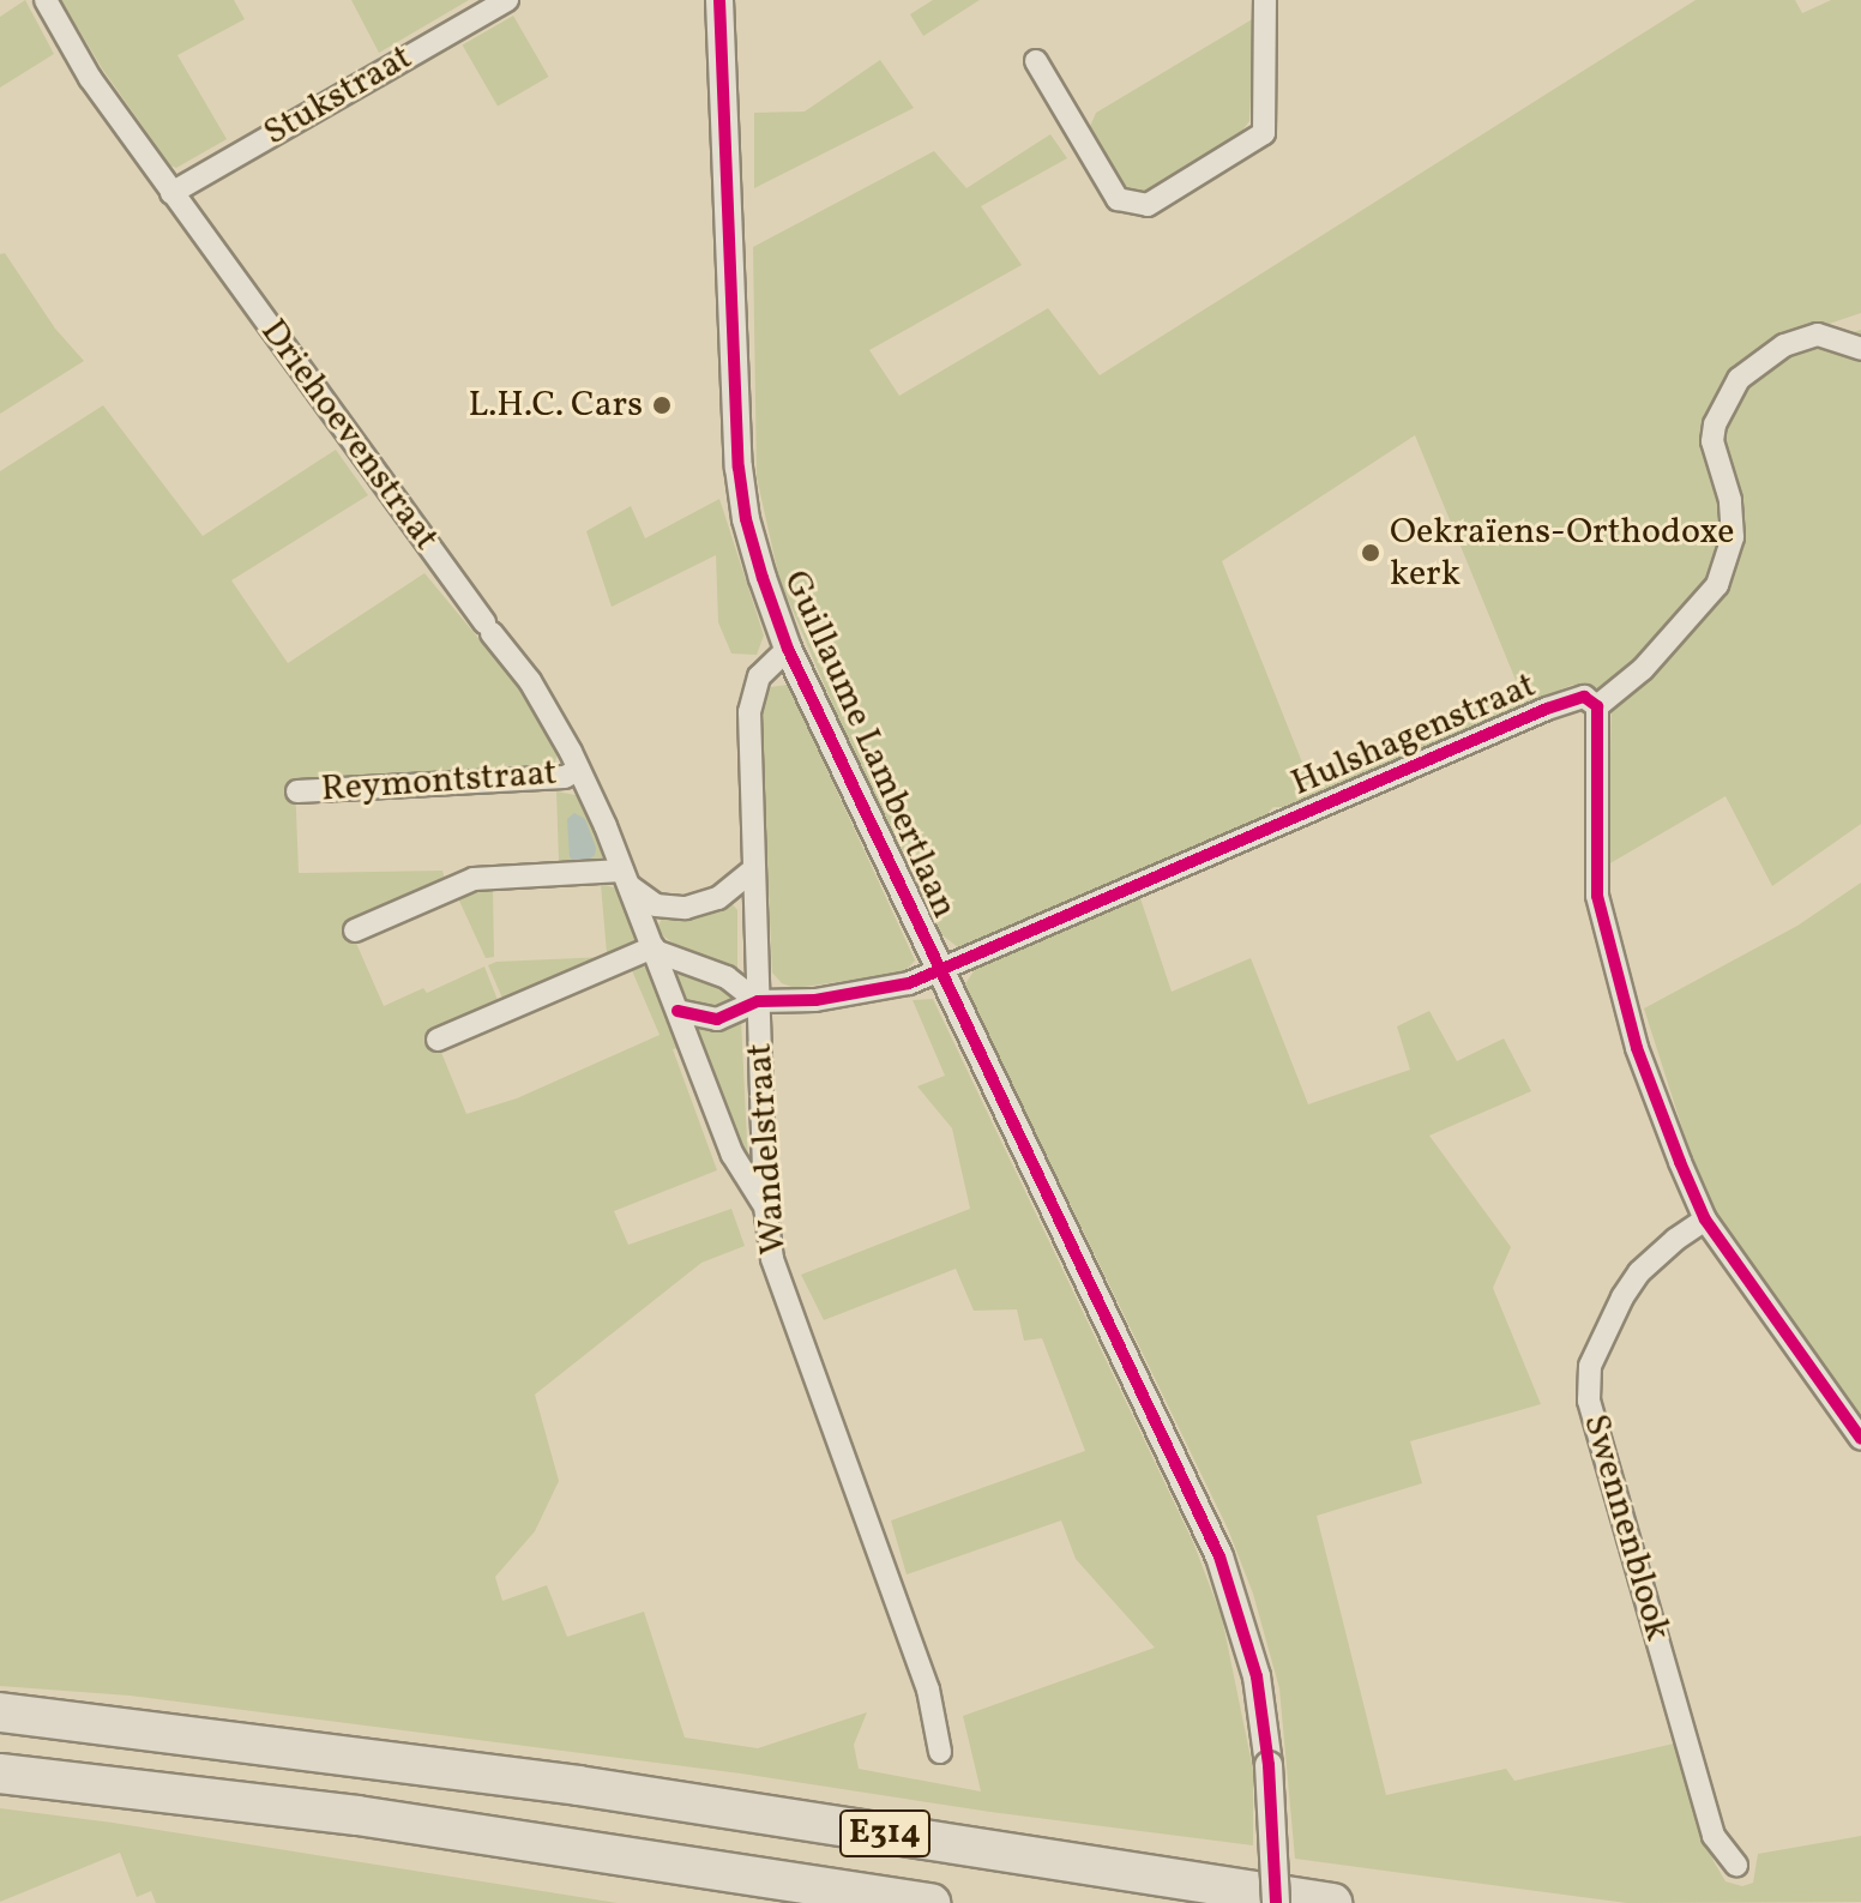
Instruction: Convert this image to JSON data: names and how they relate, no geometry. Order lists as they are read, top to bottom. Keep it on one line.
{"streets":{"highway":["E314"],"street":["Stukstraat","Driehoevenstraat","Hulshagenstraat","Guillaume Lambertlaan","Reymontstraat","Wandelstraat","Swennenblook"]},"crossings":[["Stukstraat","Driehoevenstraat"],["Driehoevenstraat","Reymontstraat"],["Driehoevenstraat","Wandelstraat"],["Hulshagenstraat","Guillaume Lambertlaan"],["Guillaume Lambertlaan","Wandelstraat"]],"places":["L.H.C. Cars","Oekraïens-Orthodoxe kerk"]}
